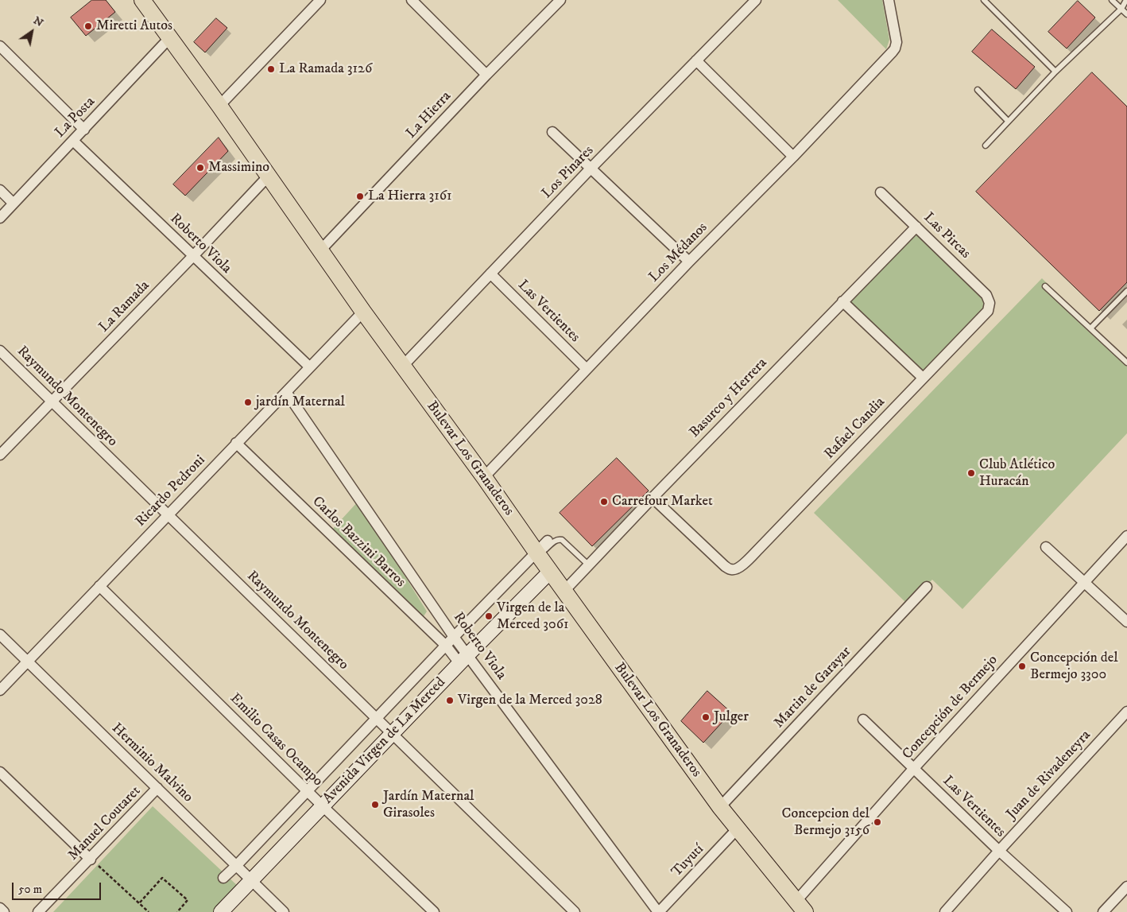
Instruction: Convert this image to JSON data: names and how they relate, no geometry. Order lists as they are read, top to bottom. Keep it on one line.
{"streets":{"main road":["Bulevar Los Granaderos","Avenida Virgen de La Merced"],"street":["La Hierra","La Posta","Los Pinares","Las Pircas","Roberto Viola","Los Médanos","La Ramada","Las Vertientes","Raymundo Montenegro","Basurco y Herrera","Rafael Candia","Ricardo Pedroni","Carlos Bazzini Barros","Martin de Garayar","Concepción de Bermejo","Emilio Casas Ocampo","Herminio Malvino","Juan de Rivadeneyra","Manuel Coutaret","Tuyutí"]},"crossings":[["La Hierra","Bulevar Los Granaderos"],["La Posta","Roberto Viola"],["La Posta","Bulevar Los Granaderos"],["Los Pinares","Las Vertientes"],["Los Pinares","Bulevar Los Granaderos"],["Las Pircas","Basurco y Herrera"],["Las Pircas","Rafael Candia"],["Roberto Viola","La Ramada"],["Roberto Viola","Ricardo Pedroni"],["Roberto Viola","Carlos Bazzini Barros"],["Roberto Viola","Avenida Virgen de La Merced"],["Roberto Viola","Tuyutí"],["Los Médanos","Las Vertientes"],["Los Médanos","Bulevar Los Granaderos"],["La Ramada","Raymundo Montenegro"],["La Ramada","Bulevar Los Granaderos"],["Las Vertientes","Concepción de Bermejo"],["Las Vertientes","Juan de Rivadeneyra"],["Raymundo Montenegro","Ricardo Pedroni"],["Raymundo Montenegro","Avenida Virgen de La Merced"],["Basurco y Herrera","Rafael Candia"],["Basurco y Herrera","Bulevar Los Granaderos"],["Bulevar Los Granaderos","Ricardo Pedroni"],["Bulevar Los Granaderos","Martin de Garayar"],["Bulevar Los Granaderos","Concepción de Bermejo"],["Bulevar Los Granaderos","Avenida Virgen de La Merced"],["Bulevar Los Granaderos","Tuyutí"],["Ricardo Pedroni","Carlos Bazzini Barros"],["Ricardo Pedroni","Emilio Casas Ocampo"],["Ricardo Pedroni","Herminio Malvino"],["Carlos Bazzini Barros","Avenida Virgen de La Merced"],["Emilio Casas Ocampo","Avenida Virgen de La Merced"],["Avenida Virgen de La Merced","Herminio Malvino"],["Herminio Malvino","Manuel Coutaret"]],"places":["Miretti Autos","La Ramada 3126","Massimino","La Hierra 3161","jardín Maternal","Club Atlético Huracán","Carrefour Market","Virgen de la Merced 3061","Concepción del Bermejo 3300","Virgen de la Merced 3028","Julger","Jardín Maternal Girasoles","Concepcion del Bermejo 3156"],"scale_bar":"50 m","north":"top right"}
